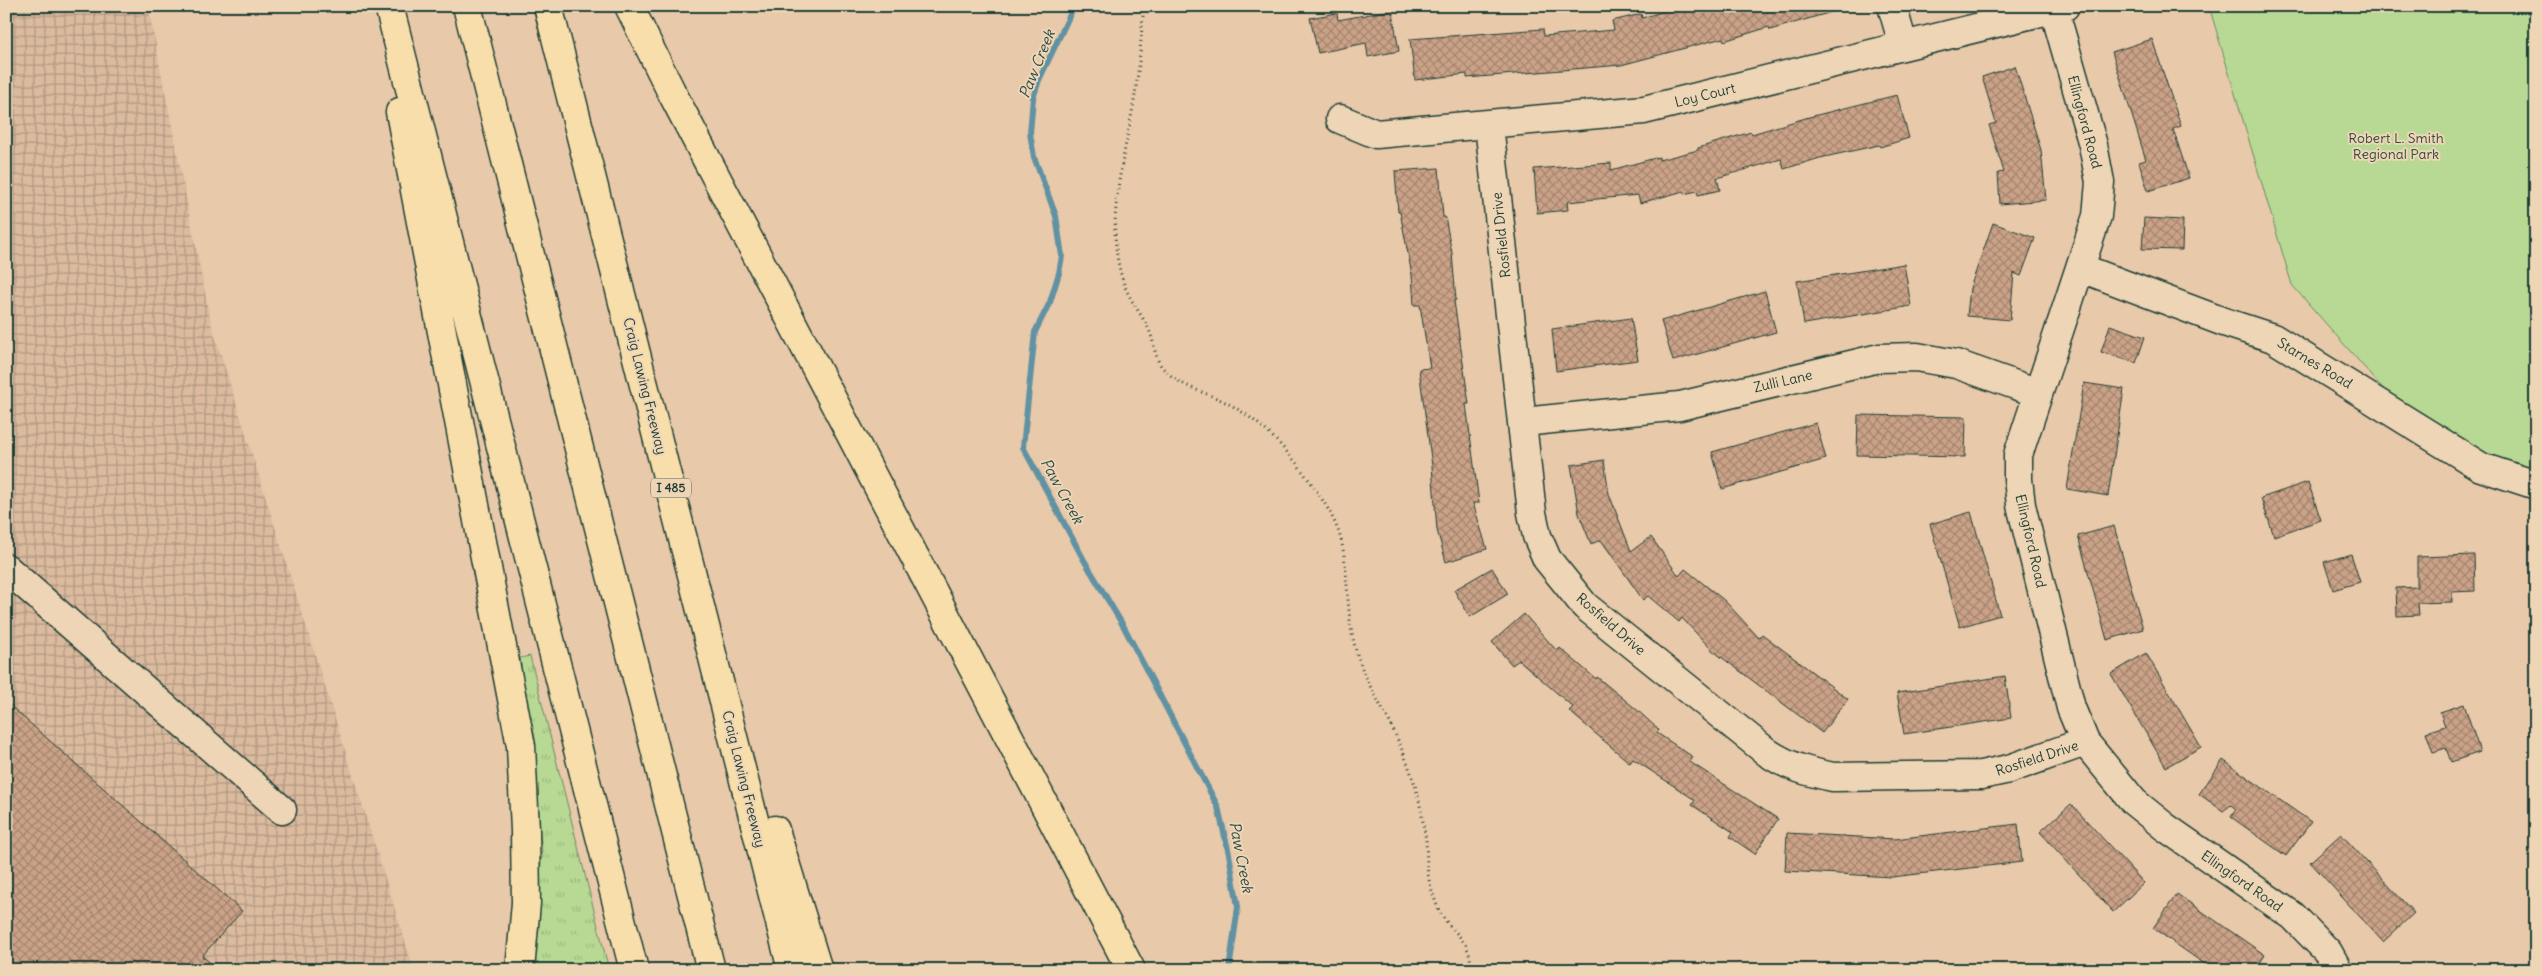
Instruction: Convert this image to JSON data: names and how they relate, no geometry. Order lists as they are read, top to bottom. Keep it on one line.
{"streets":{"highway":["Craig Lawing Freeway","I 485"],"street":["Loy Court","Ellingford Road","Rosfield Drive","Starnes Road","Zulli Lane"]},"crossings":[["Loy Court","Ellingford Road"],["Loy Court","Rosfield Drive"],["Ellingford Road","Rosfield Drive"],["Ellingford Road","Starnes Road"],["Ellingford Road","Zulli Lane"],["Rosfield Drive","Zulli Lane"]],"water":["Paw Creek"],"parks":["Robert L. Smith Regional Park"]}
